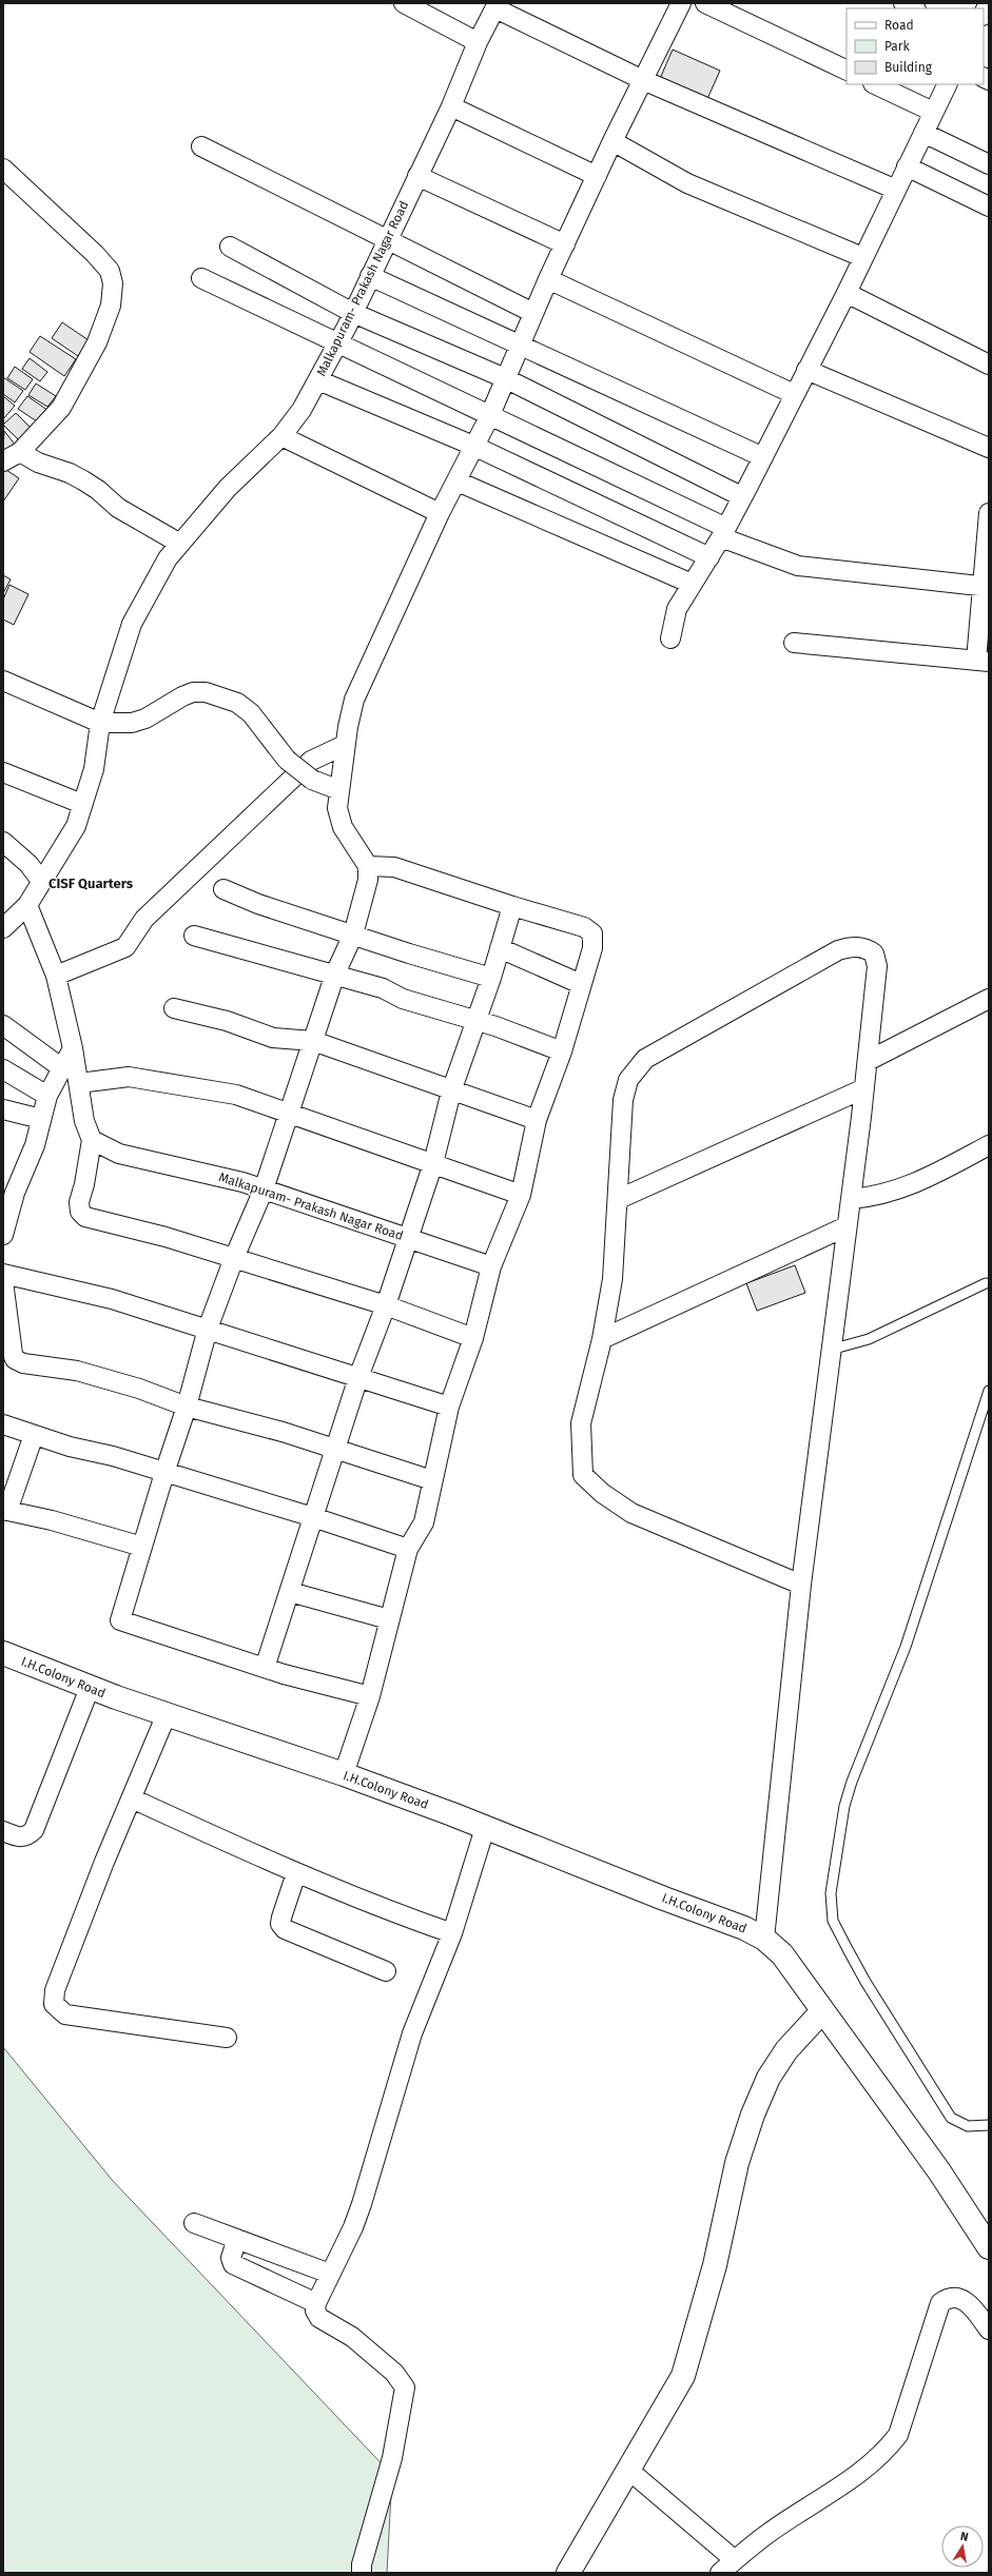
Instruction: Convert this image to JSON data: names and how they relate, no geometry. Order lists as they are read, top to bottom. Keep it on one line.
{"streets":{"street":["Malkapuram- Prakash Nagar Road","I.H.Colony Road"]},"districts":["CISF Quarters"],"legend":["Road","Park","Building"],"north":"top"}
